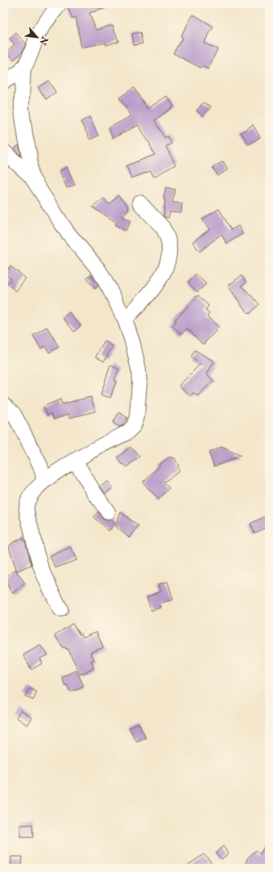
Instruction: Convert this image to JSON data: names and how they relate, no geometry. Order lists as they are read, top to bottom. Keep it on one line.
{"north":"bottom right"}
